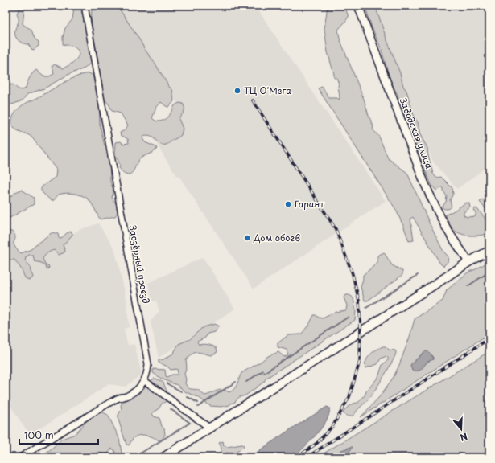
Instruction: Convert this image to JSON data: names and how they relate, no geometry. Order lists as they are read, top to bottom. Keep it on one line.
{"streets":{"street":["Заводская улица","Заозёрный проезд"]},"places":["ТЦ О'Мега","Гарант","Дом обоев"],"scale_bar":"100 m","north":"bottom"}
